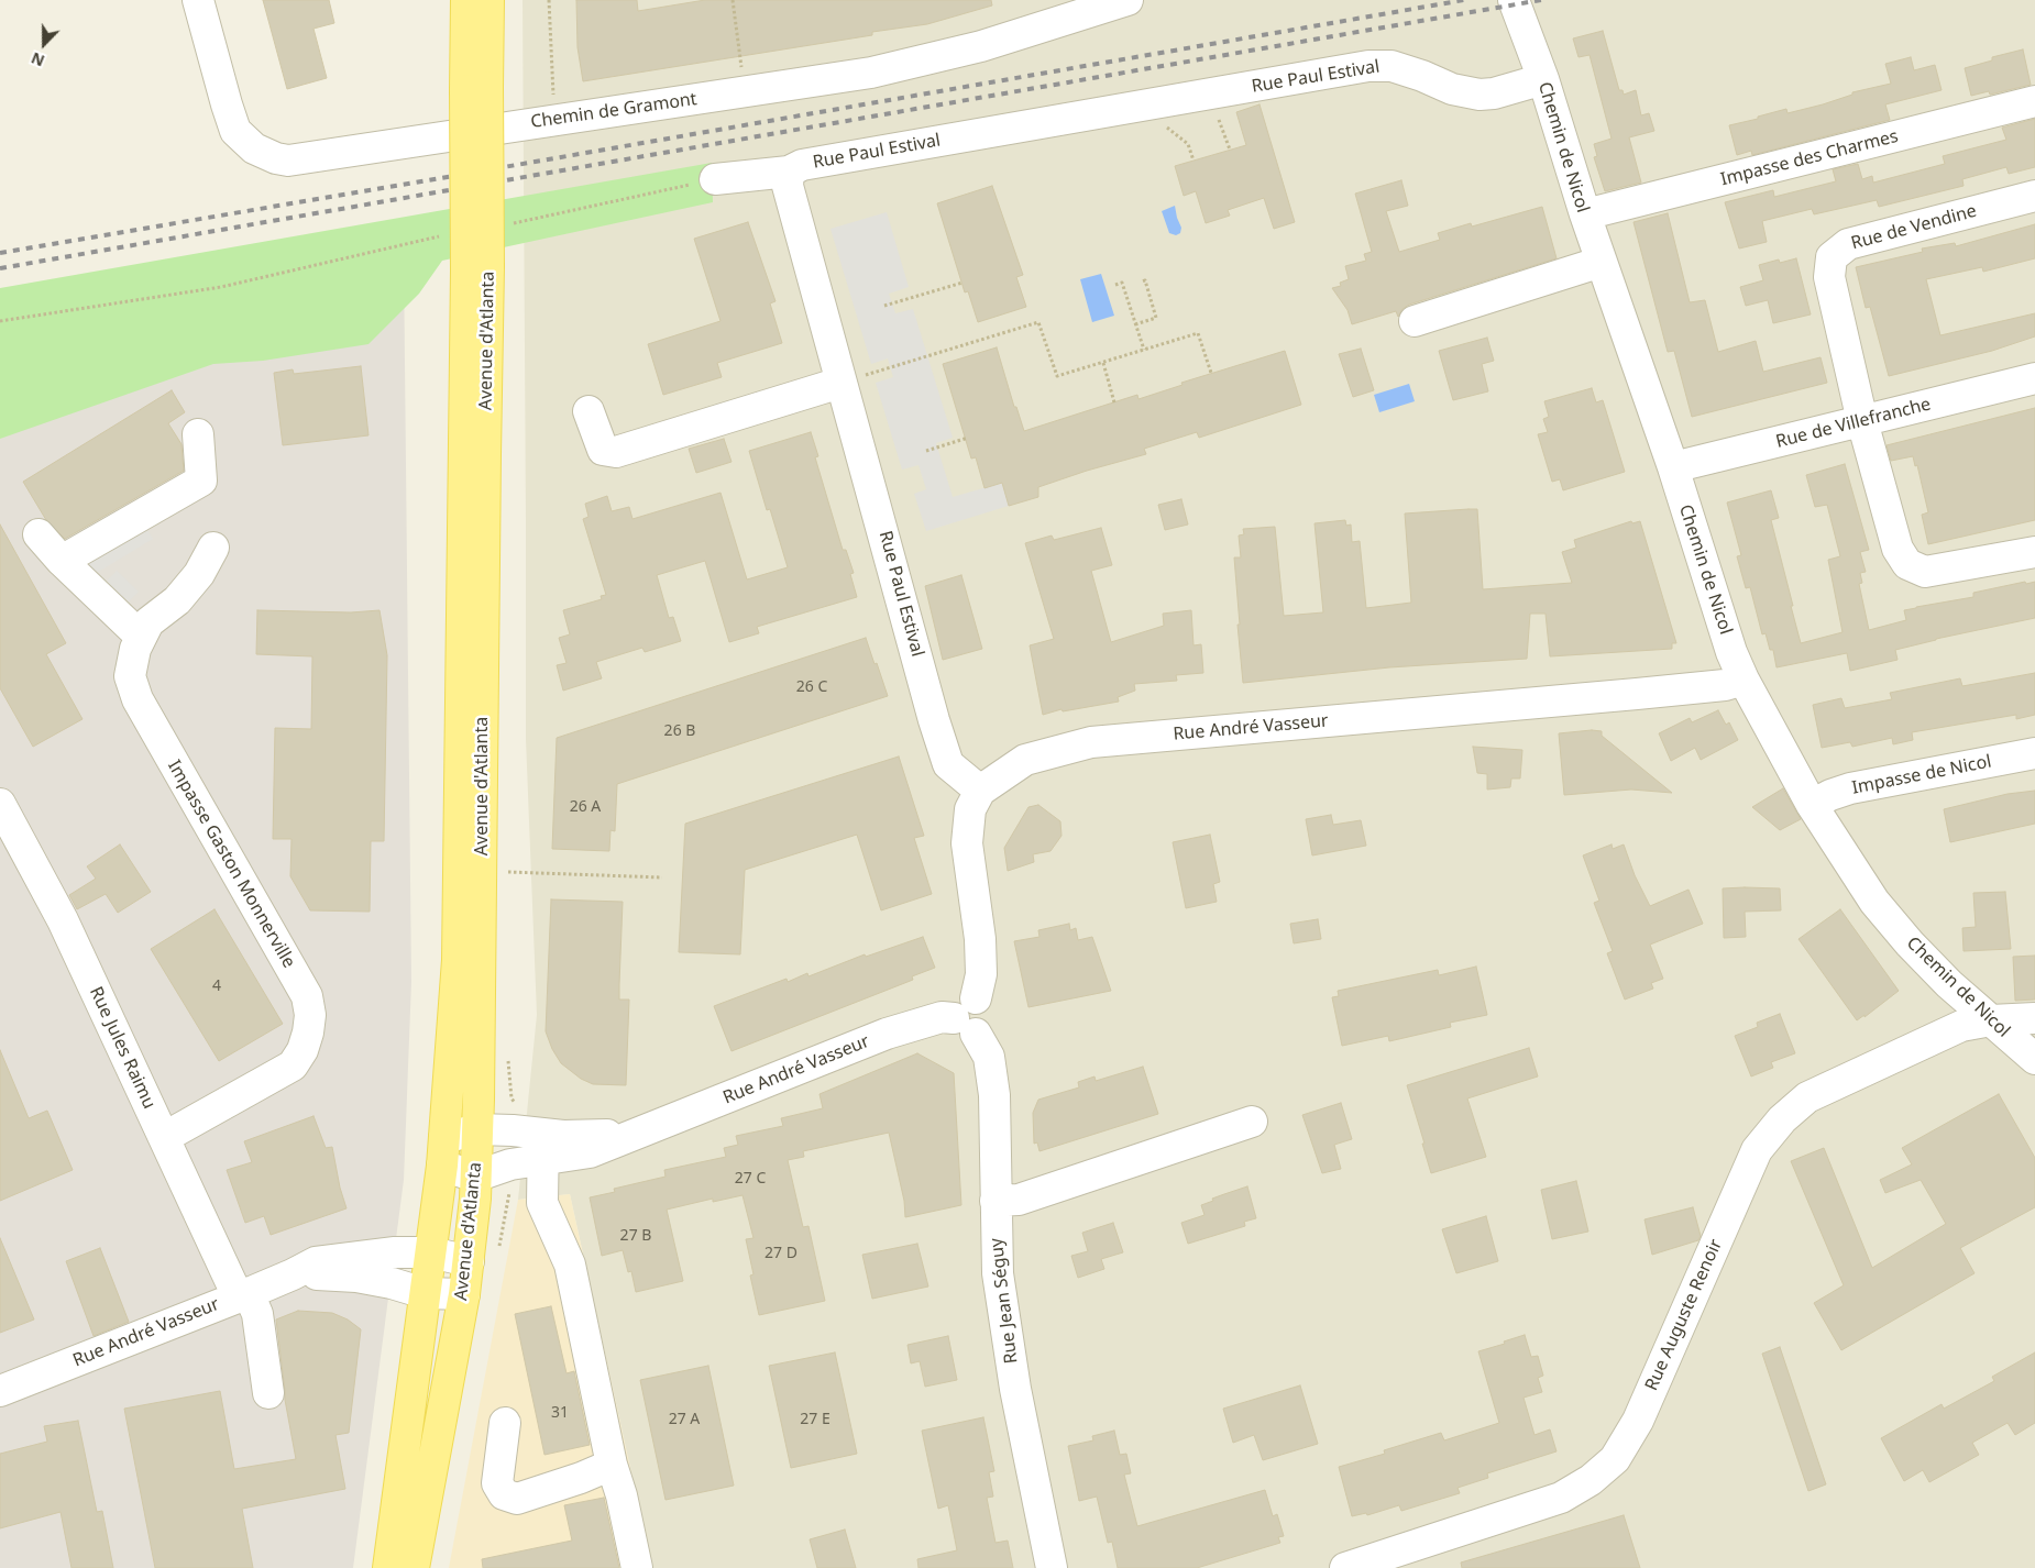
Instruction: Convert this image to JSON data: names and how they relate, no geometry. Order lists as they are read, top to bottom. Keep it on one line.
{"streets":{"main road":["Avenue d'Atlanta"],"street":["Rue Paul Estival","Chemin de Gramont","Chemin de Nicol","Impasse des Charmes","Rue de Vendine","Rue de Villefranche","Rue André Vasseur","Impasse de Nicol","Impasse Gaston Monnerville","Rue Jules Raimu","Rue Jean Séguy","Rue Auguste Renoir"]},"crossings":[["Rue Paul Estival","Chemin de Nicol"],["Rue Paul Estival","Rue André Vasseur"],["Chemin de Nicol","Impasse des Charmes"],["Chemin de Nicol","Rue de Villefranche"],["Chemin de Nicol","Rue André Vasseur"],["Chemin de Nicol","Impasse de Nicol"],["Chemin de Nicol","Rue Auguste Renoir"],["Rue de Vendine","Rue de Villefranche"],["Avenue d'Atlanta","Rue André Vasseur"],["Rue André Vasseur","Rue Jules Raimu"],["Rue André Vasseur","Rue Jean Séguy"],["Impasse Gaston Monnerville","Rue Jules Raimu"]],"house_numbers":["26 C","26 B","26 A","4","27 C","27 B","27 D","31","27 A","27 E"],"north":"bottom"}
